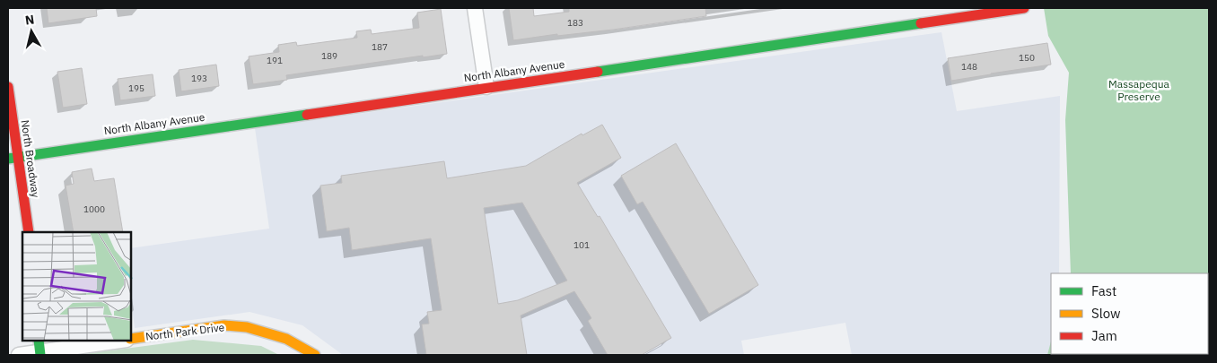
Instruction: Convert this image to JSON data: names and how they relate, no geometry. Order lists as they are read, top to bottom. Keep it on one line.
{"streets":{"street":["North Albany Avenue","North Broadway","North Park Drive"]},"crossings":[["North Albany Avenue","North Broadway"]],"parks":["Massapequa Preserve"],"house_numbers":["183","187","189","150","191","148","193","195","1000","101"],"legend":["Fast","Slow","Jam"],"north":"top"}
